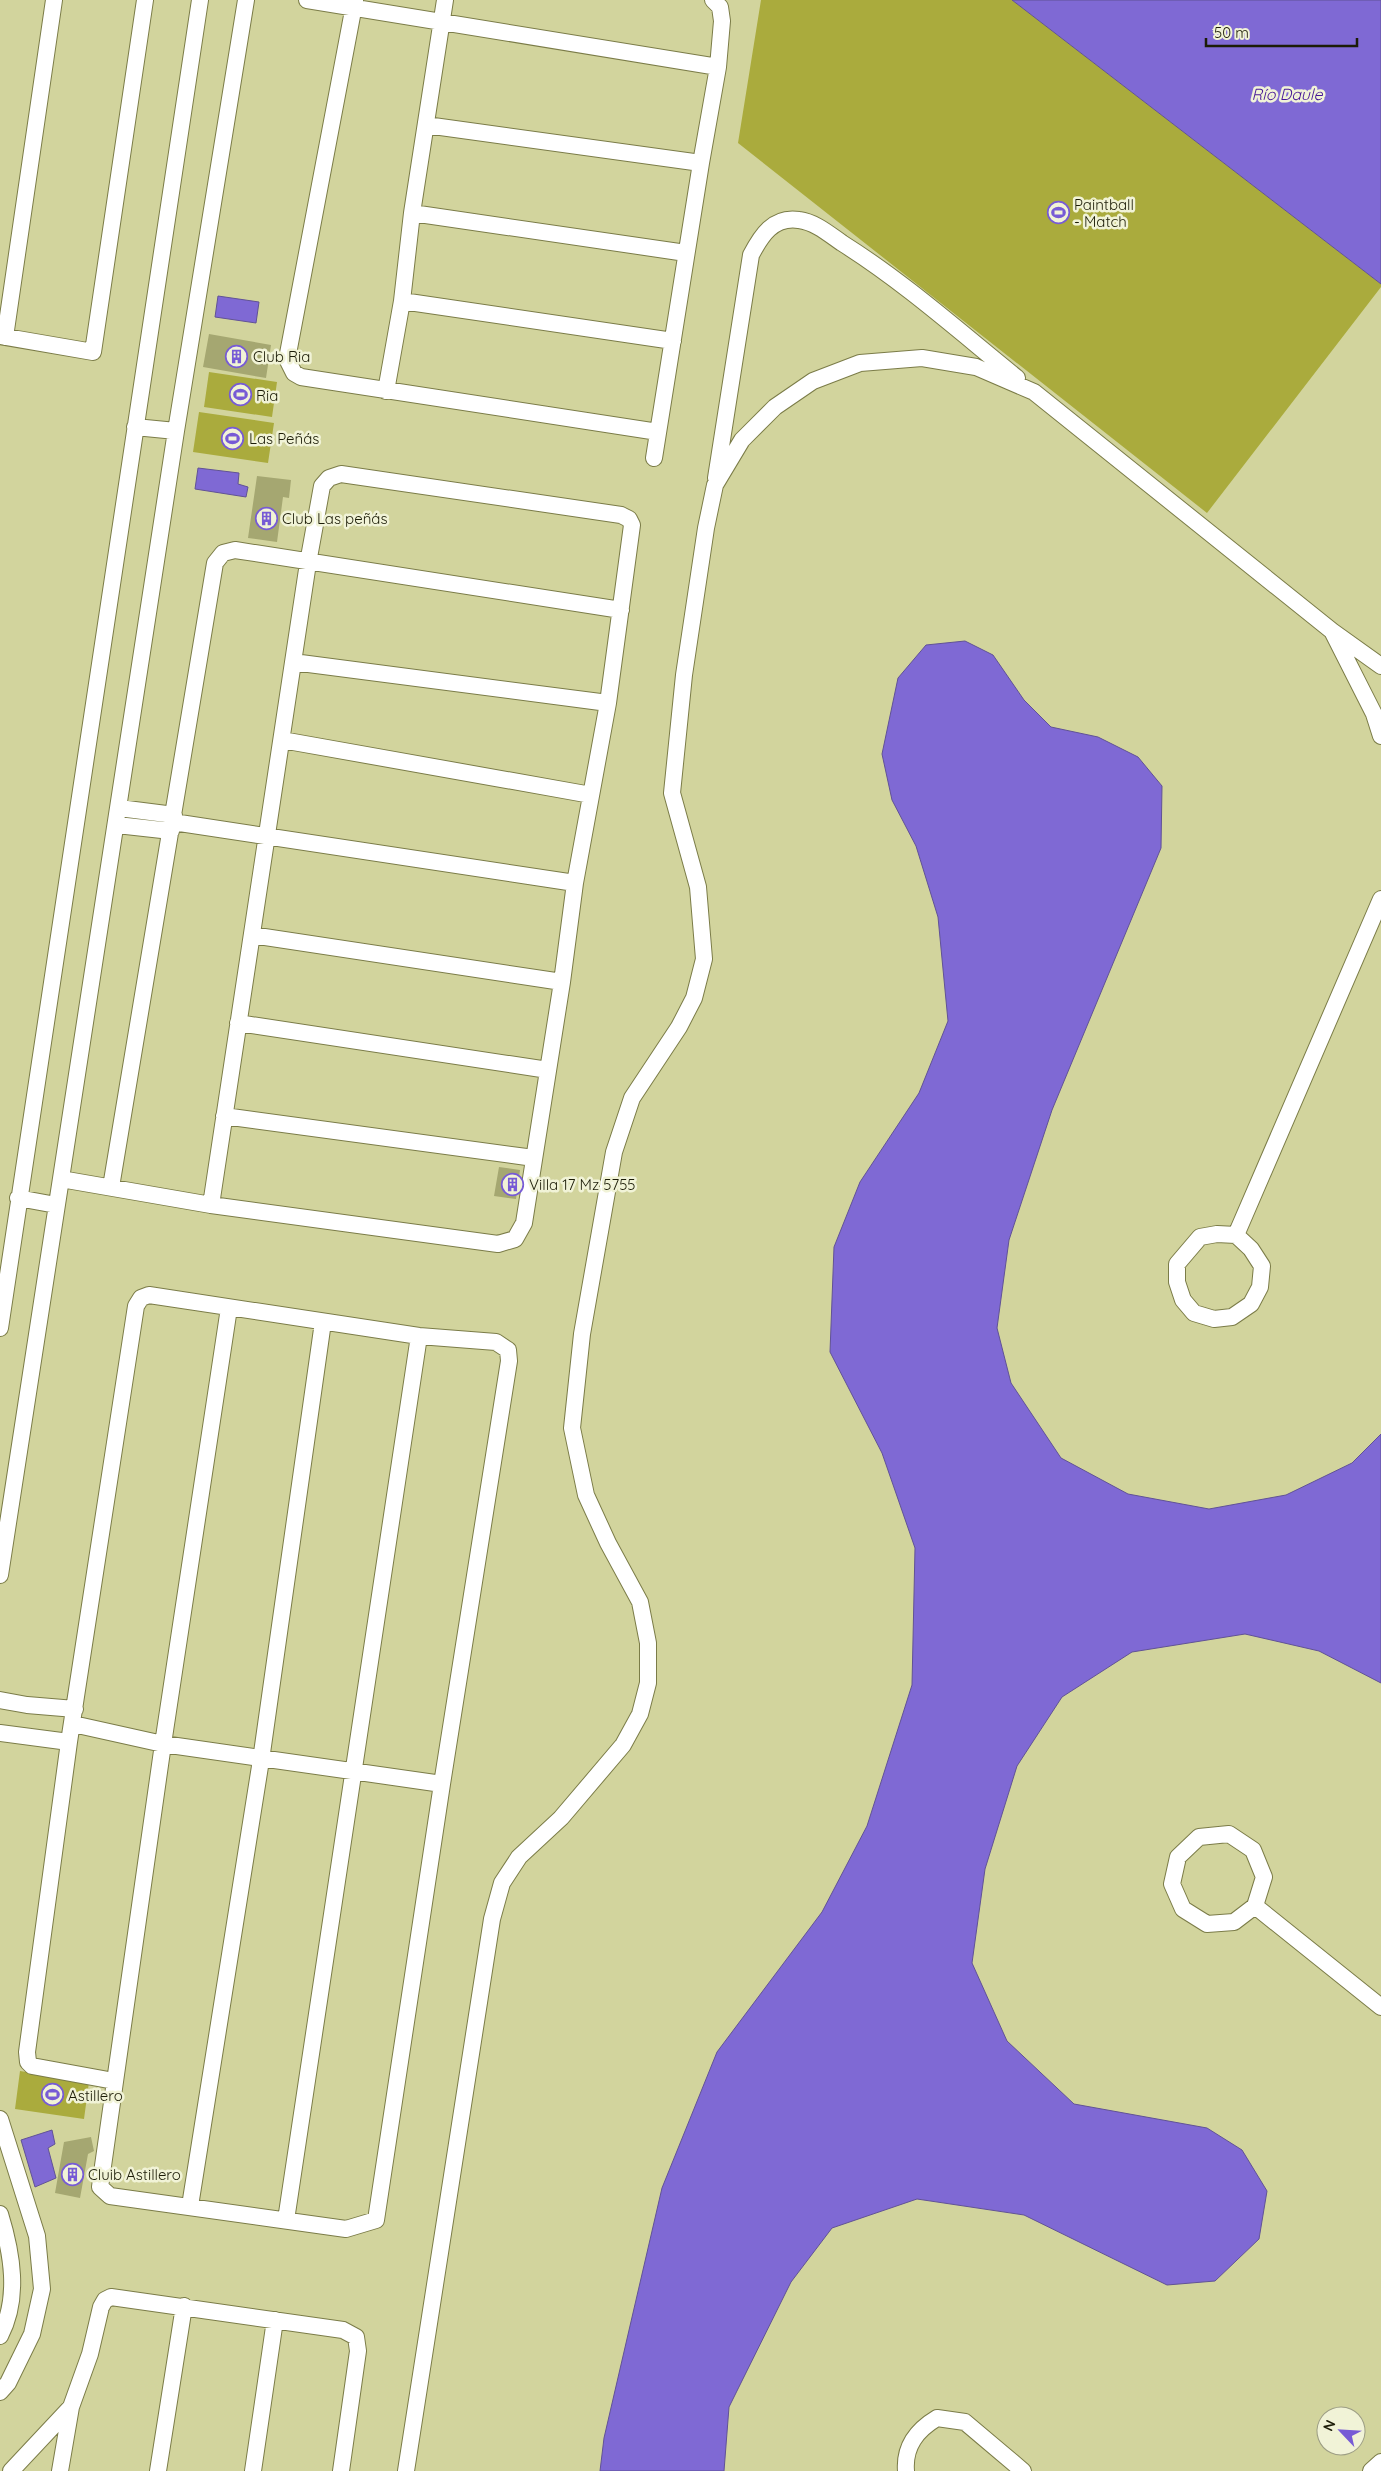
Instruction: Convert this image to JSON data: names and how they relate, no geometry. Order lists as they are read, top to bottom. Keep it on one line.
{"water":["Río Daule"],"places":{"sports":["Paintball - Match","Ria","Las Peñás","Astillero"],"building":["Club Ria","Club Las peñás","Villa 17 Mz 5755","Cluib Astillero"]},"scale_bar":"50 m","north":"top left"}
